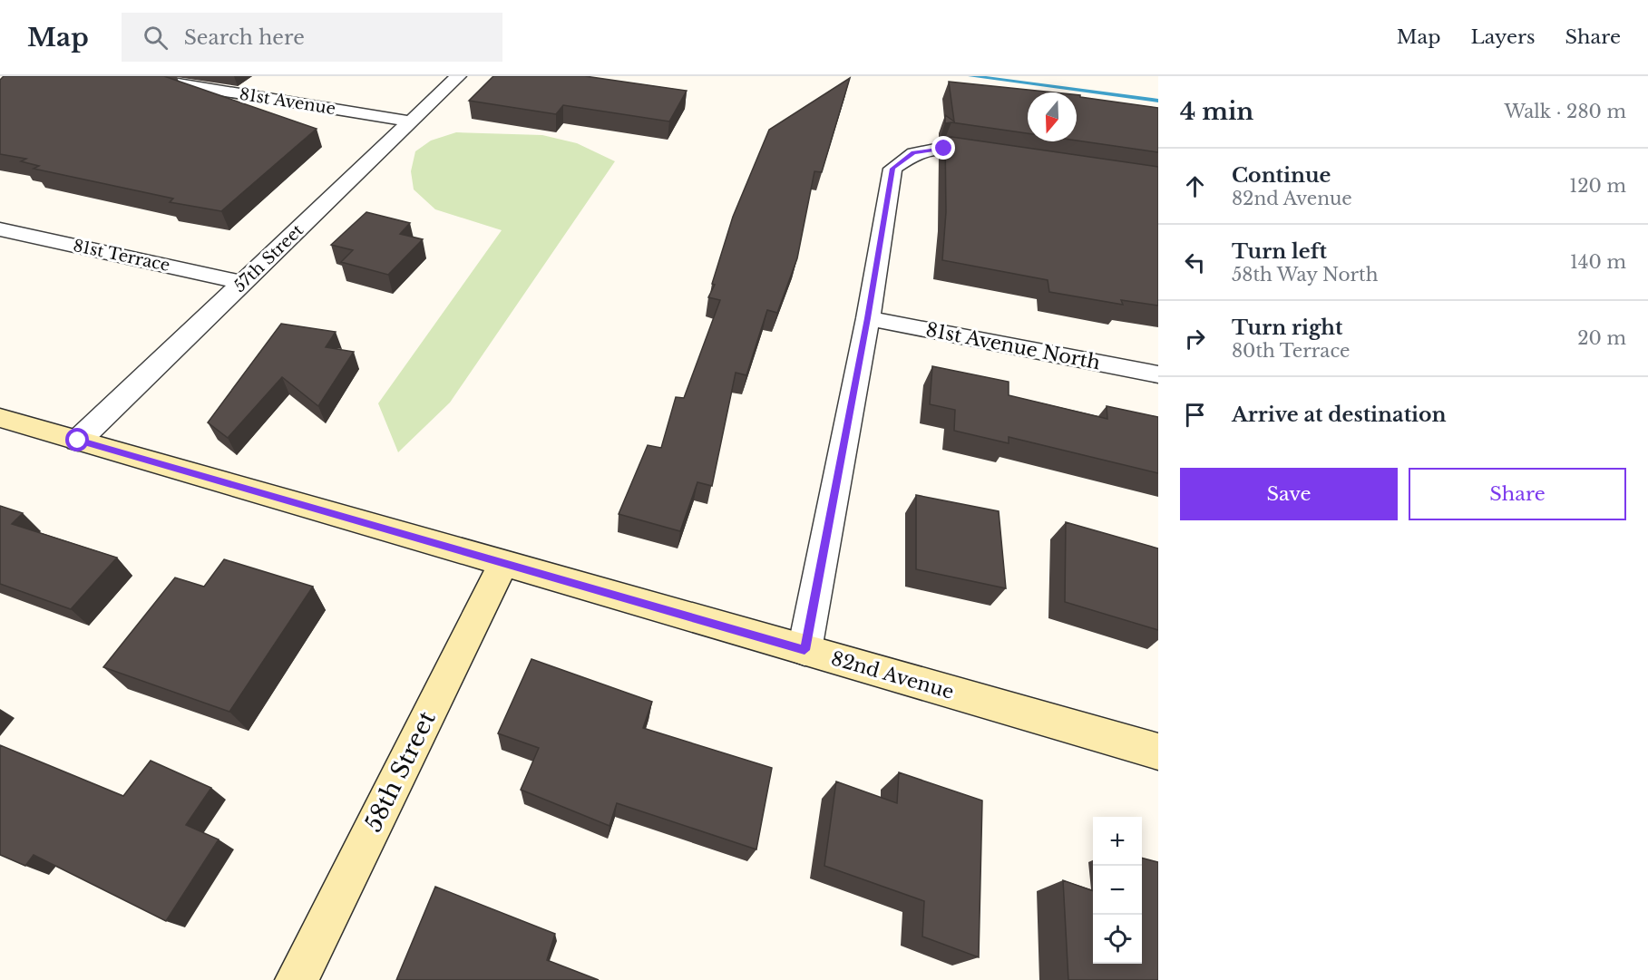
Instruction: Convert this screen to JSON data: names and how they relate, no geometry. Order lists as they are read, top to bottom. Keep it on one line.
{"streets":{"street":["81st Avenue","81st Terrace","57th Street","81st Avenue North","82nd Avenue","58th Street"]},"crossings":[["81st Avenue","57th Street"],["81st Terrace","57th Street"],["57th Street","82nd Avenue"],["82nd Avenue","58th Street"]],"north":"bottom","page":{"header":"Map","search":"Search here","nav":["Map","Layers","Share"],"heading":["4 min","Walk · 280 m"],"list":[["Continue","82nd Avenue","120 m"],["Turn left","58th Way North","140 m"],["Turn right","80th Terrace","20 m"],"Arrive at destination"],"buttons":["Save","Share"],"map_buttons":["+","−"]}}
